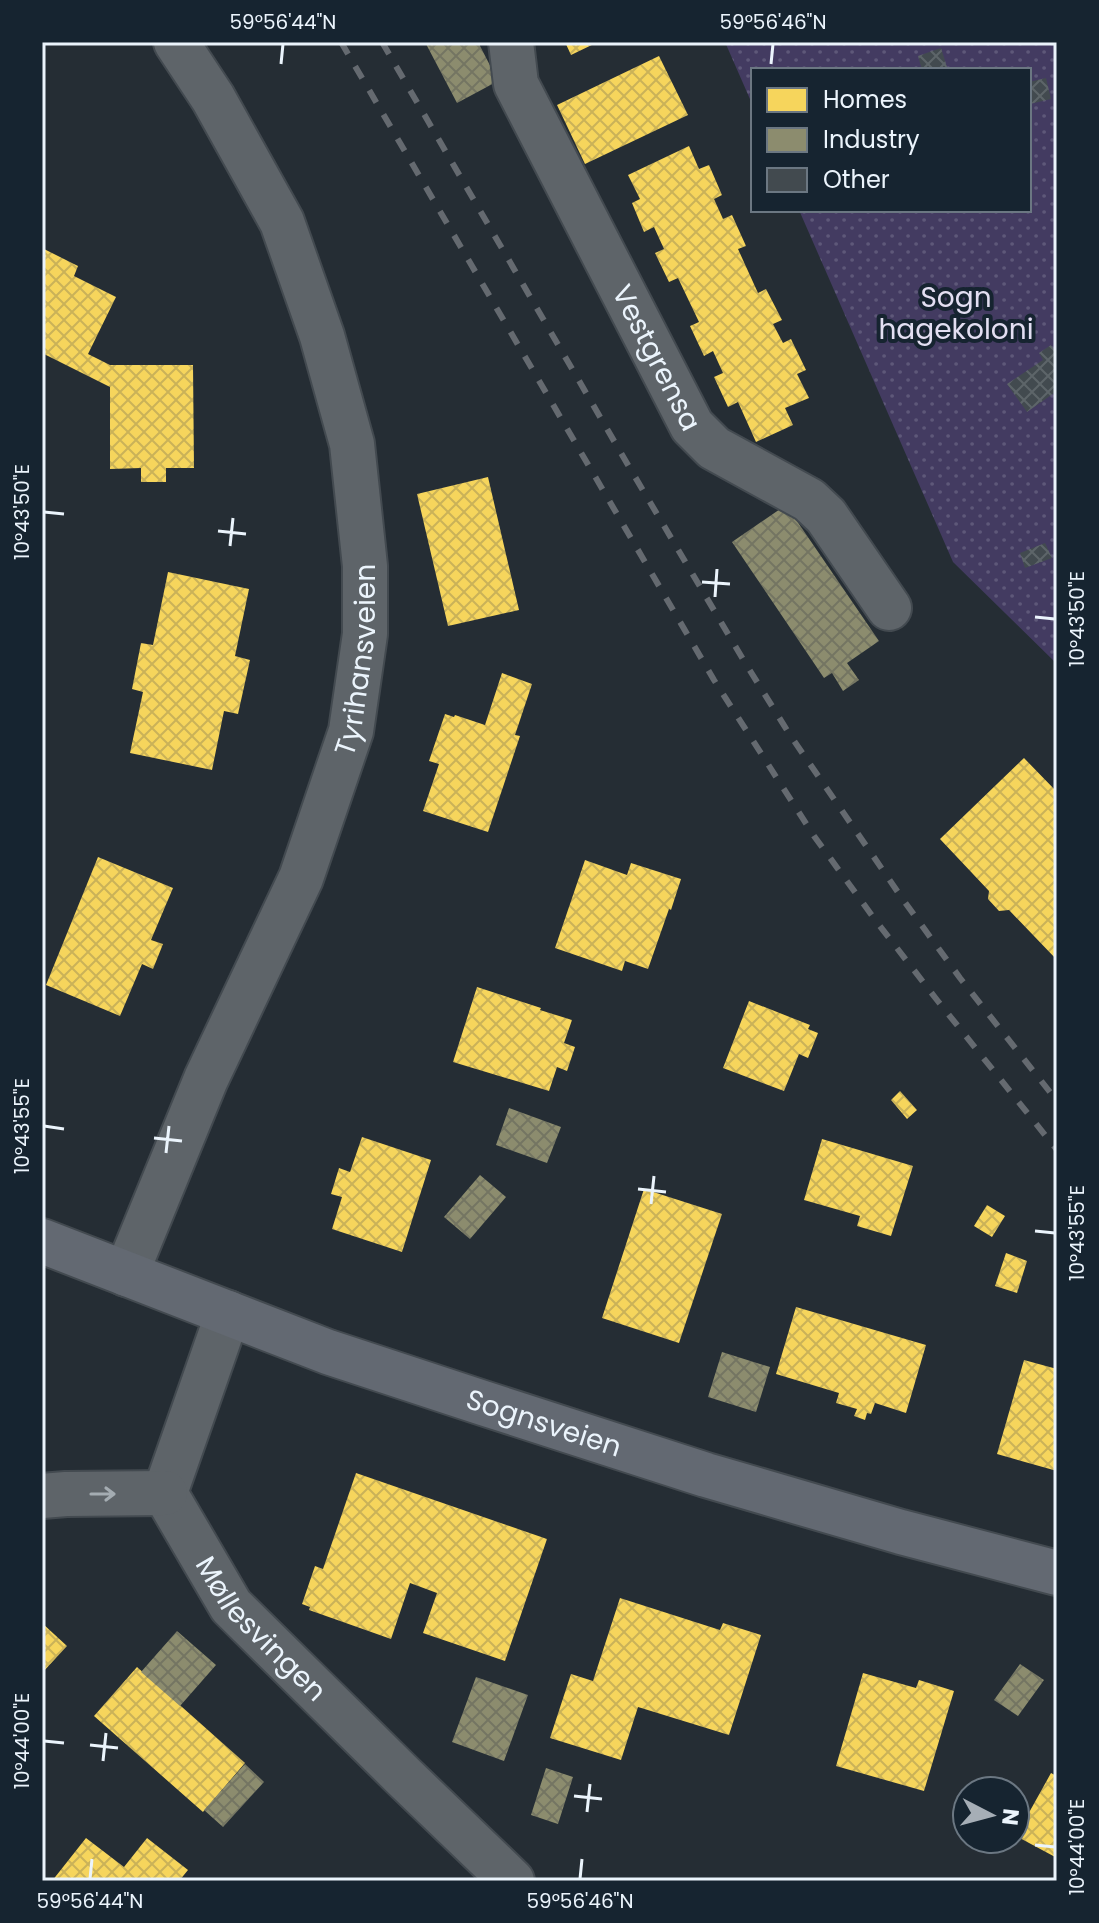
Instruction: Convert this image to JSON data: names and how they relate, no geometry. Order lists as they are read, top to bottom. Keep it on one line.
{"streets":{"main road":["Sognsveien"],"street":["Vestgrensa","Tyrihansveien","Møllesvingen"]},"crossings":[["Tyrihansveien","Sognsveien"]],"parks":["Sogn hagekoloni"],"legend":["Homes","Industry","Other"],"north":"right","coordinates":["59°56'44\"N","59°56'46\"N","10°43'50\"E","10°43'55\"E","10°44'00\"E"]}
